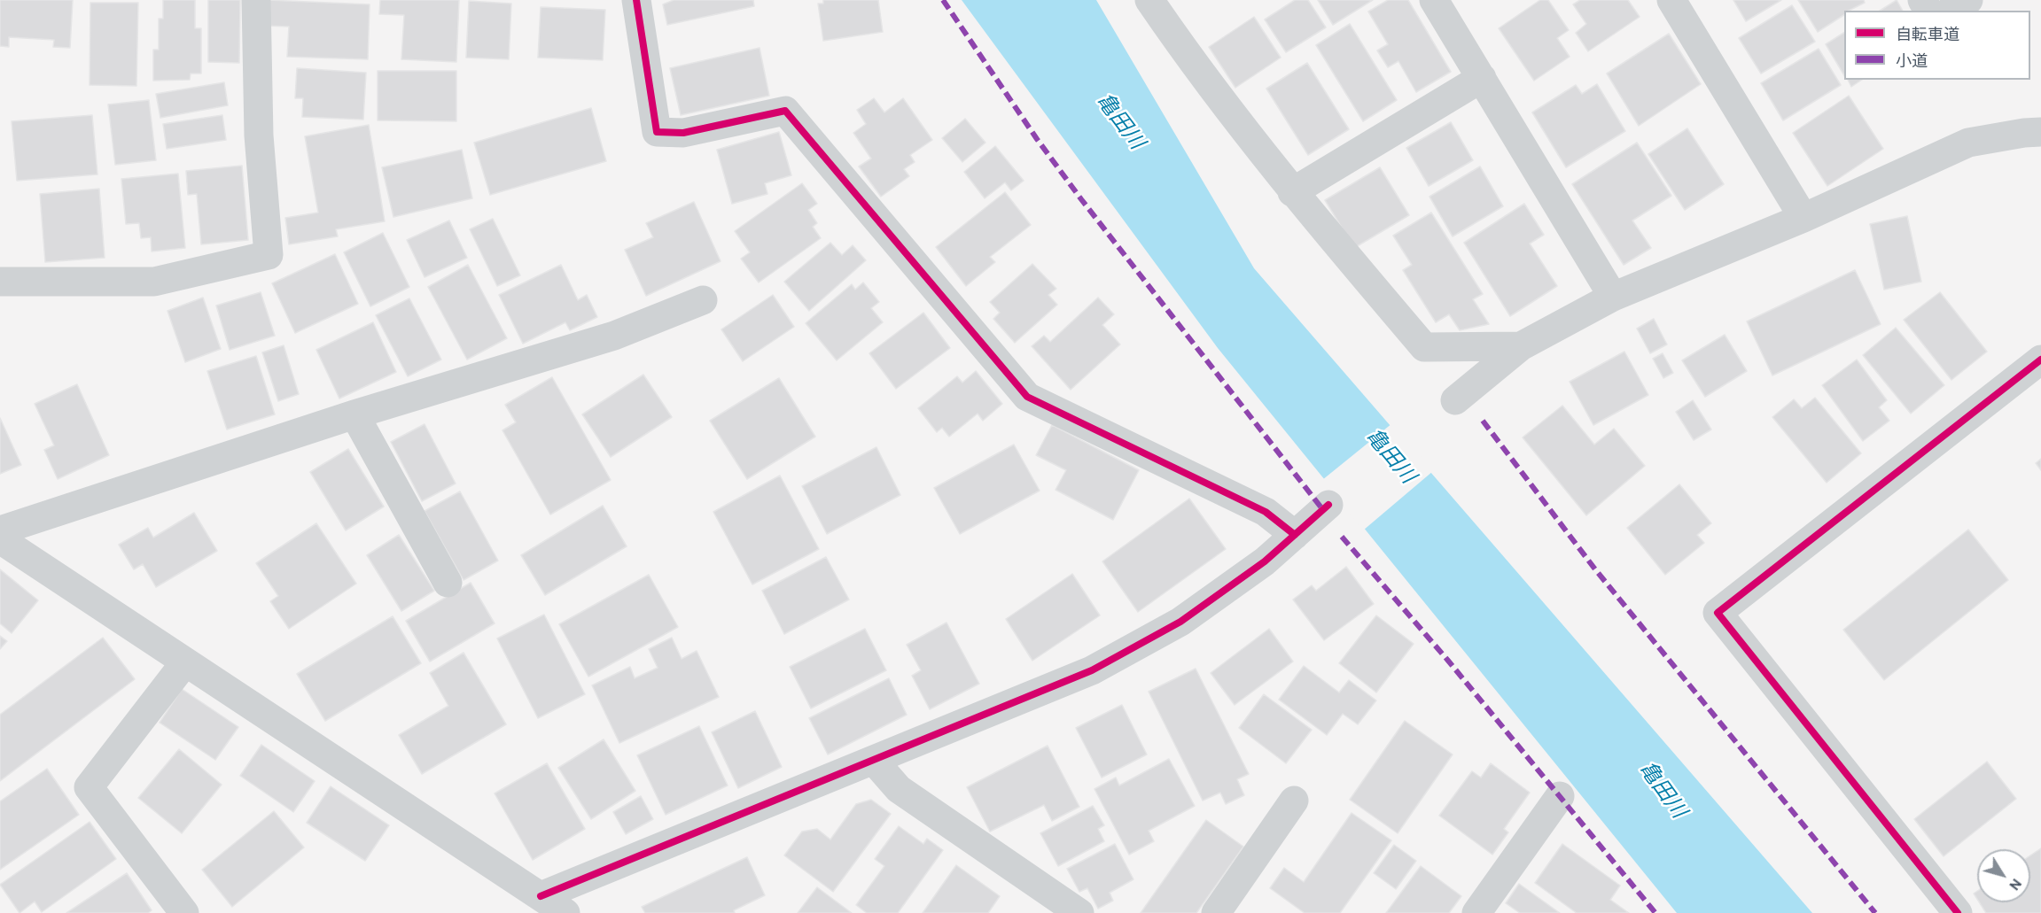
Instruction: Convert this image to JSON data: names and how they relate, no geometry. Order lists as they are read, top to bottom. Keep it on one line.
{"water":["亀田川"],"legend":["自転車道","小道"],"north":"bottom right"}
